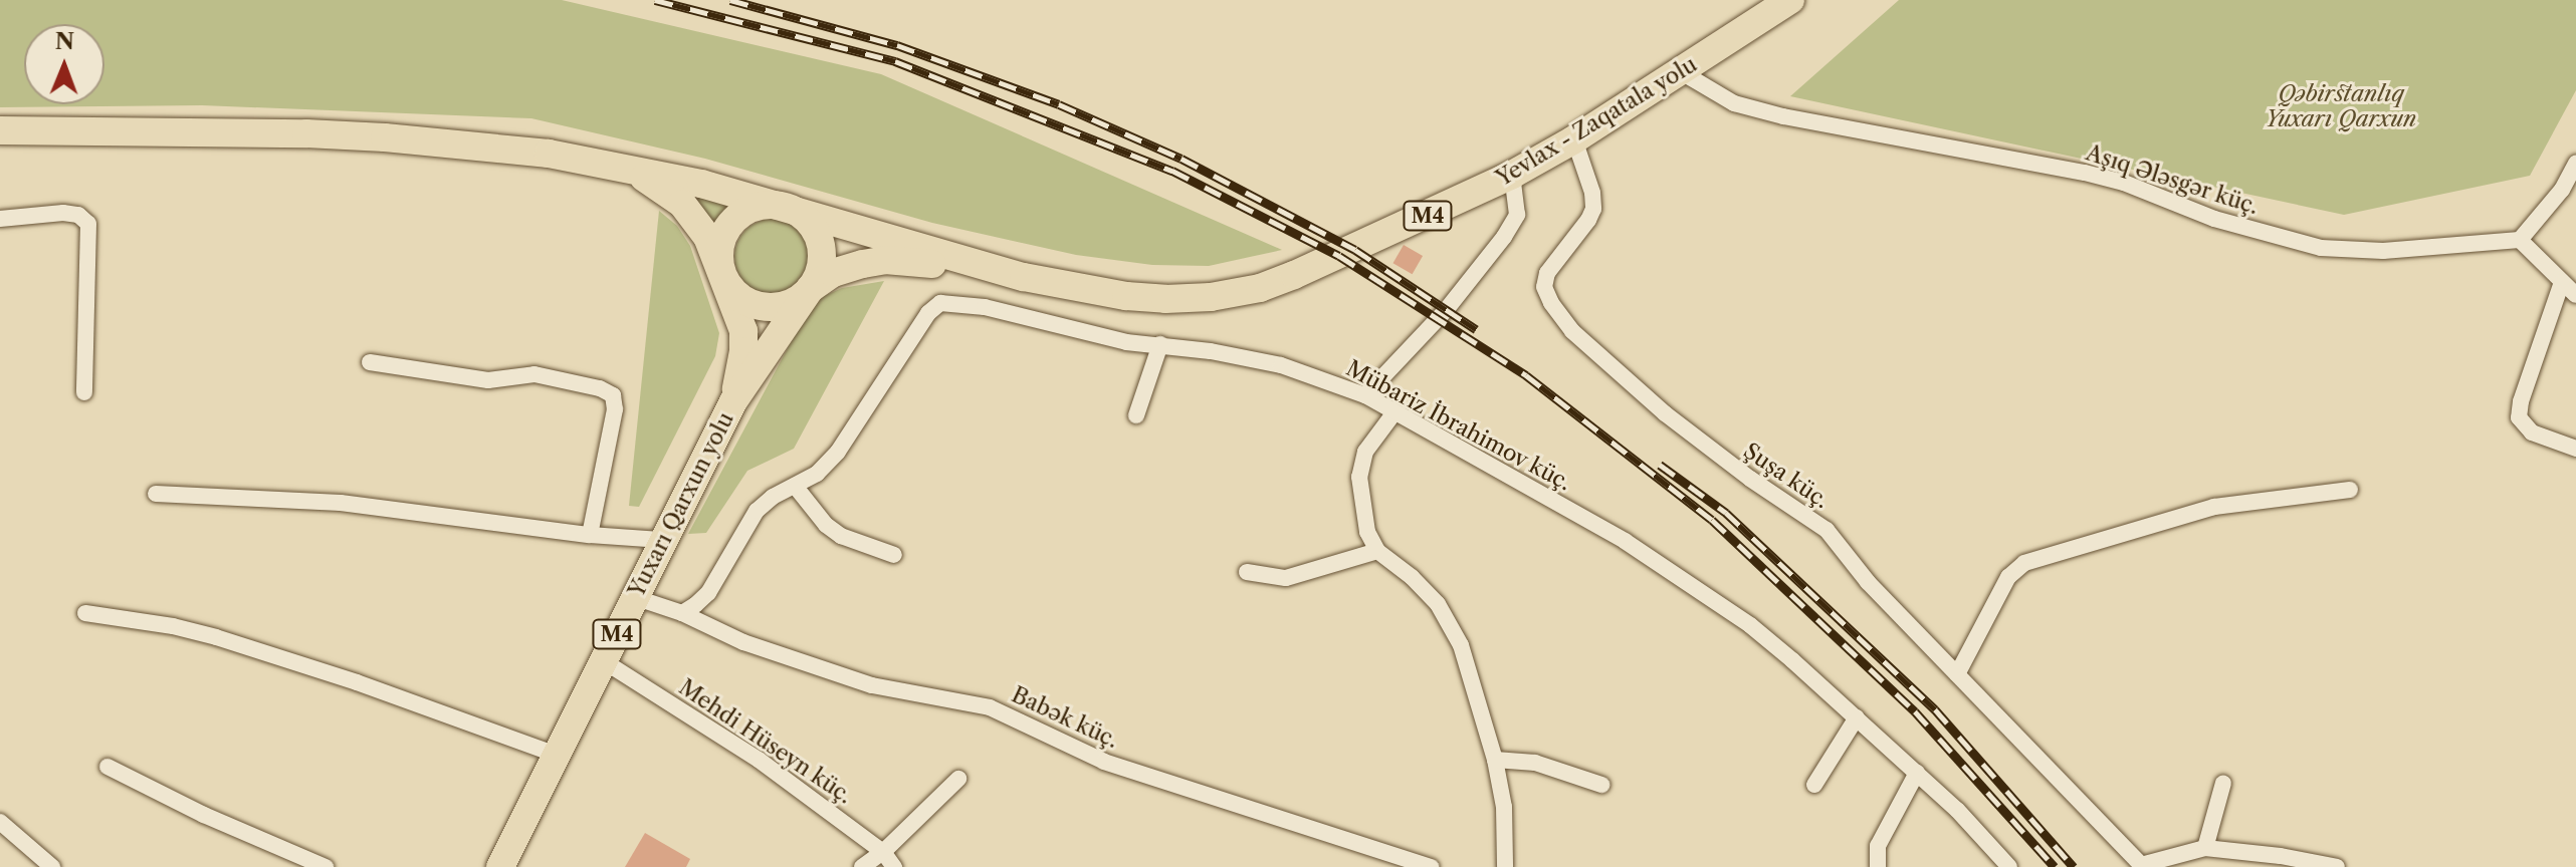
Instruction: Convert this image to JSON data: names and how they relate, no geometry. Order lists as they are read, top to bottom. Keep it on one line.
{"streets":{"highway":["Yevlax - Zaqatala yolu","M4","Yuxarı Qarxun yolu"],"street":["Aşıq Ələsgər küç.","Mübariz İbrahimov küç.","Şuşa küç.","Babək küç.","Mehdi Hüseyn küç."]},"crossings":[["Yevlax - Zaqatala yolu","Aşıq Ələsgər küç."],["Yevlax - Zaqatala yolu","Şuşa küç."],["Mübariz İbrahimov küç.","Babək küç."],["Yuxarı Qarxun yolu","Mehdi Hüseyn küç."]],"parks":["Qəbirstanlıq Yuxarı Qarxun"],"north":"top"}
